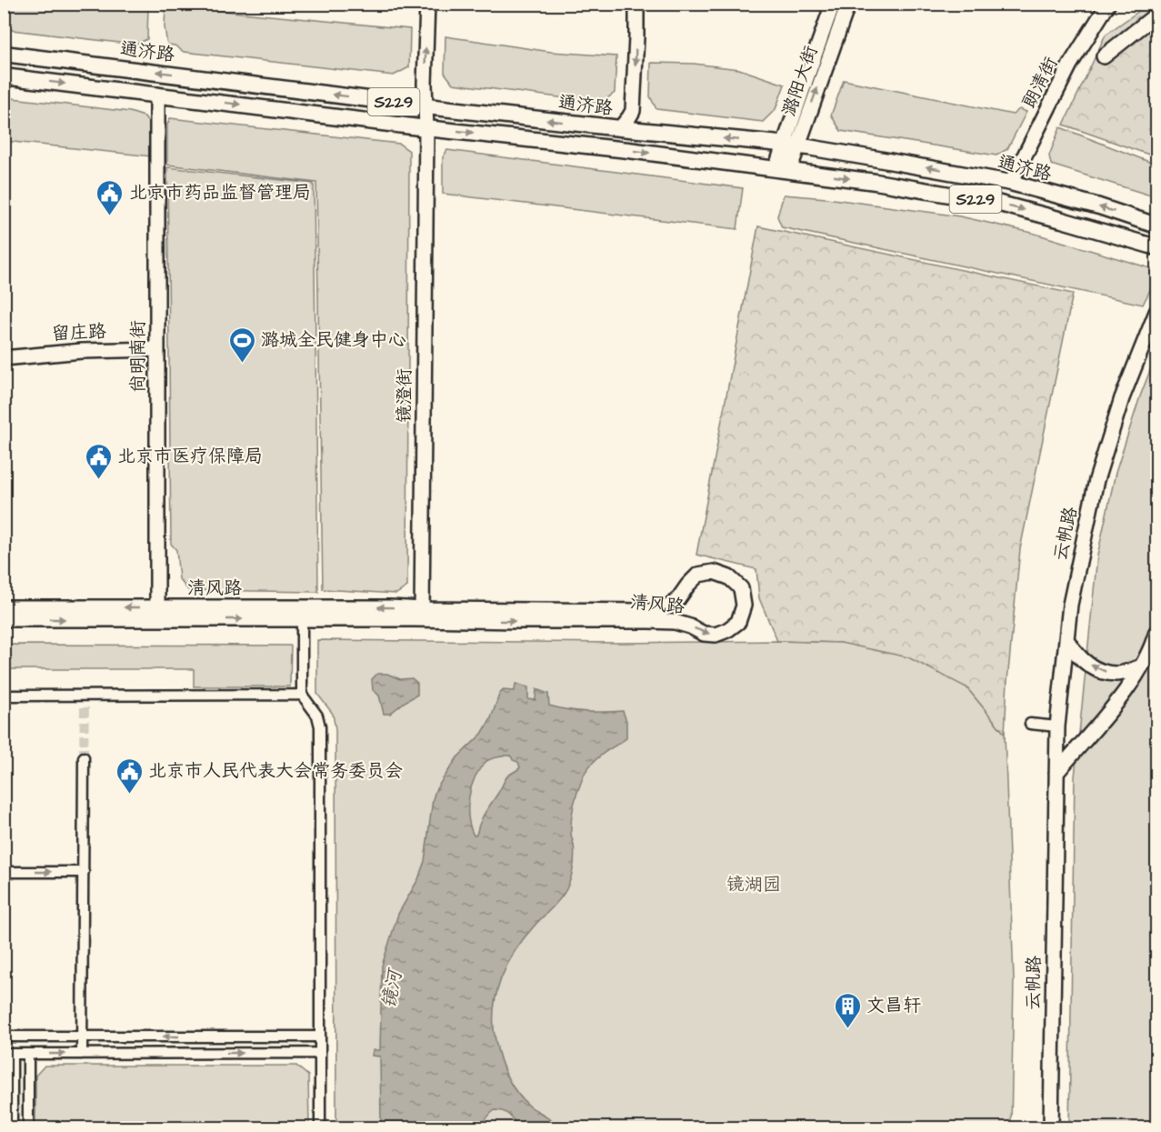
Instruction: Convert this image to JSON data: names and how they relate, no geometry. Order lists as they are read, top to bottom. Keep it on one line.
{"streets":{"main road":["通济路","S229"],"street":["潞阳大街","朗清街","留庄路","尚明南街","镜澄街","云帆路","清风路"]},"crossings":[["通济路","潞阳大街"],["通济路","朗清街"],["通济路","镜澄街"],["潞阳大街","S229"],["S229","尚明南街"],["S229","镜澄街"],["留庄路","尚明南街"],["尚明南街","清风路"],["镜澄街","清风路"]],"water":["镜河"],"parks":["镜湖园"],"places":{"public building":["北京市药品监督管理局","北京市医疗保障局","北京市人民代表大会常务委员会"],"sports":["潞城全民健身中心"],"building":["文昌轩"]}}
